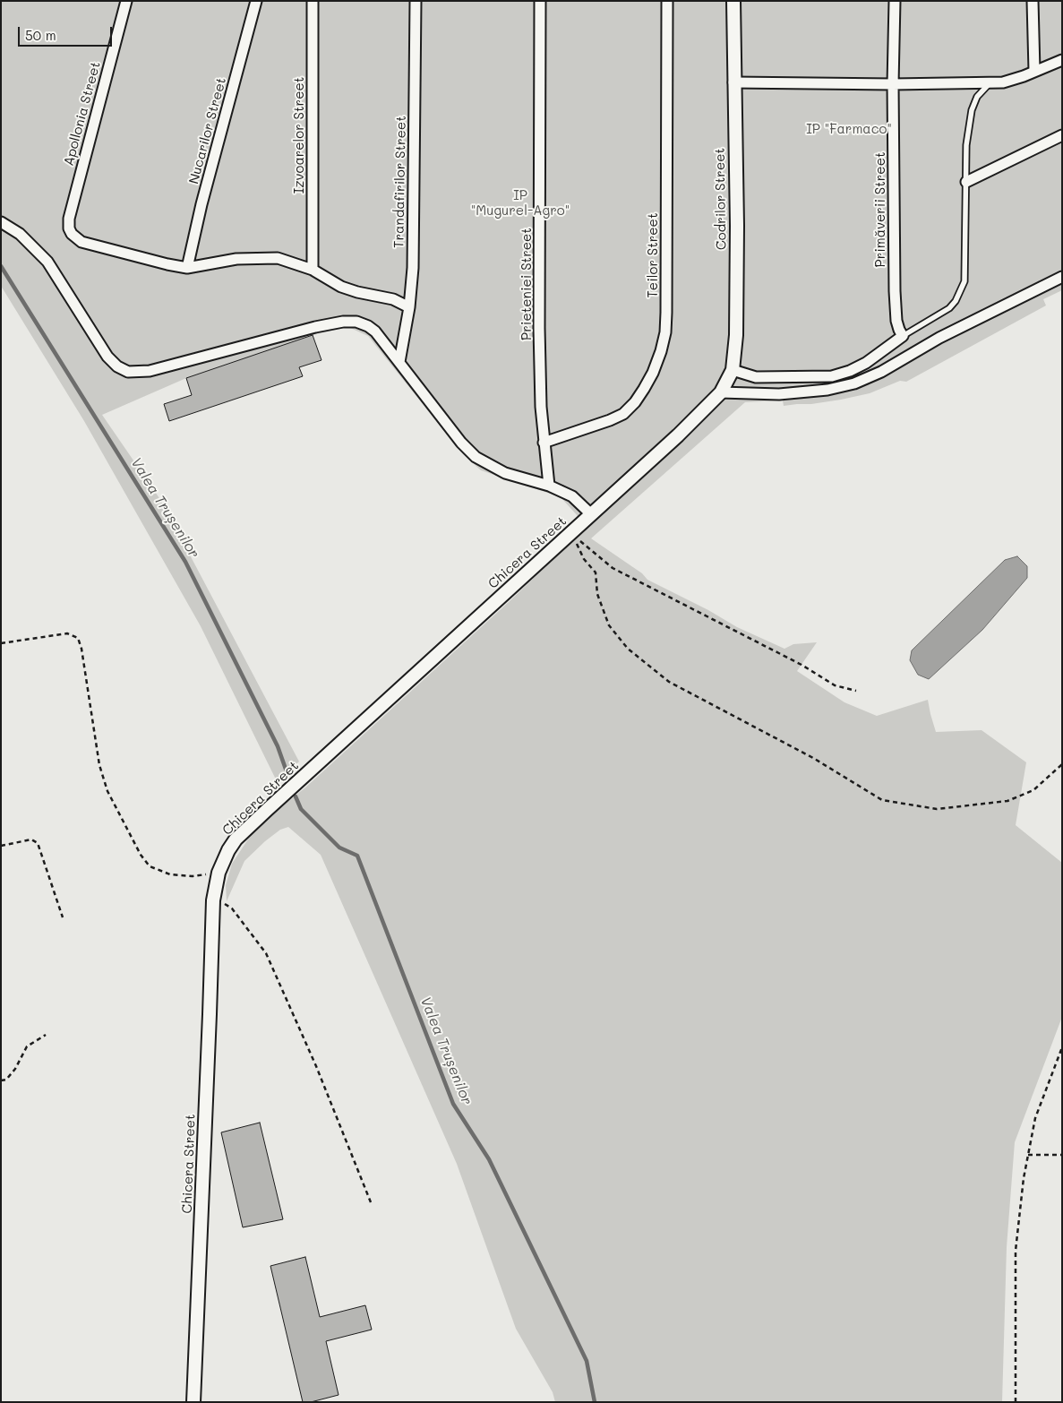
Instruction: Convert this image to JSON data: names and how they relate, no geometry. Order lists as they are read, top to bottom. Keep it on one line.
{"streets":{"street":["Apollonia Street","Nucarilor Street","Izvoarelor Street","Trandafirilor Street","Codrilor Street","Primăverii Street","Teilor Street","Prieteniei Street","Chicera Street"]},"crossings":[["Apollonia Street","Nucarilor Street"],["Codrilor Street","Chicera Street"],["Teilor Street","Prieteniei Street"]],"water":["Valea Trușenilor"],"parks":["IP \"Farmaco\"","IP \"Mugurel-Agro\""],"scale_bar":"50 m"}
